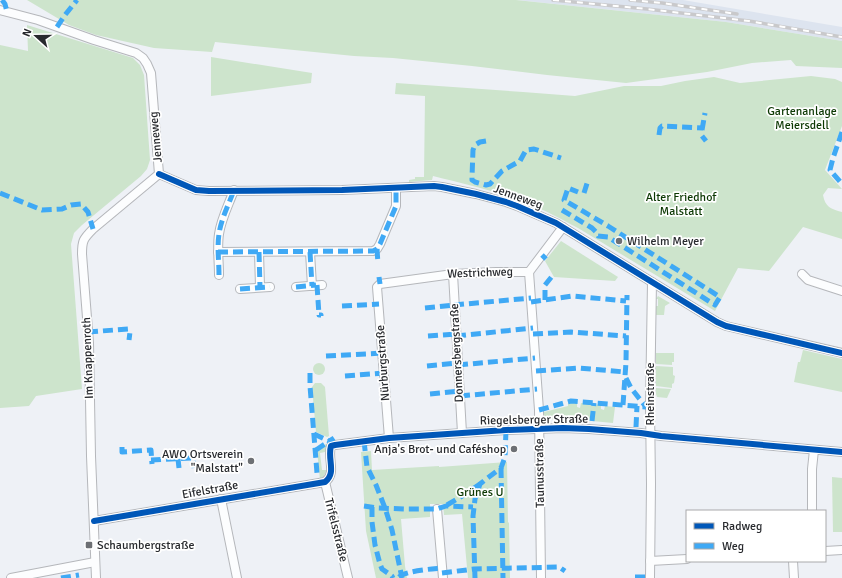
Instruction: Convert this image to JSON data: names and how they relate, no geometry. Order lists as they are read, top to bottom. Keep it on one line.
{"streets":{"street":["Jenneweg","Westrichweg","Donnersbergstraße","Im Knappenroth","Nürburgstraße","Rheinstraße","Riegelsberger Straße","Taunusstraße","Eifelstraße","Trifelsstraße"]},"crossings":[["Jenneweg","Westrichweg"],["Jenneweg","Im Knappenroth"],["Jenneweg","Rheinstraße"],["Westrichweg","Donnersbergstraße"],["Westrichweg","Nürburgstraße"],["Westrichweg","Taunusstraße"],["Donnersbergstraße","Riegelsberger Straße"],["Im Knappenroth","Eifelstraße"],["Nürburgstraße","Riegelsberger Straße"],["Rheinstraße","Riegelsberger Straße"],["Riegelsberger Straße","Taunusstraße"],["Riegelsberger Straße","Eifelstraße"],["Riegelsberger Straße","Trifelsstraße"],["Eifelstraße","Trifelsstraße"]],"parks":["Gartenanlage Meiersdell","Alter Friedhof Malstatt","Grünes U"],"places":{"other":["Wilhelm Meyer","Anja's Brot- und Caféshop","AWO Ortsverein \"Malstatt\""],"transit":["Schaumbergstraße"]},"legend":["Radweg","Weg"],"north":"left"}
